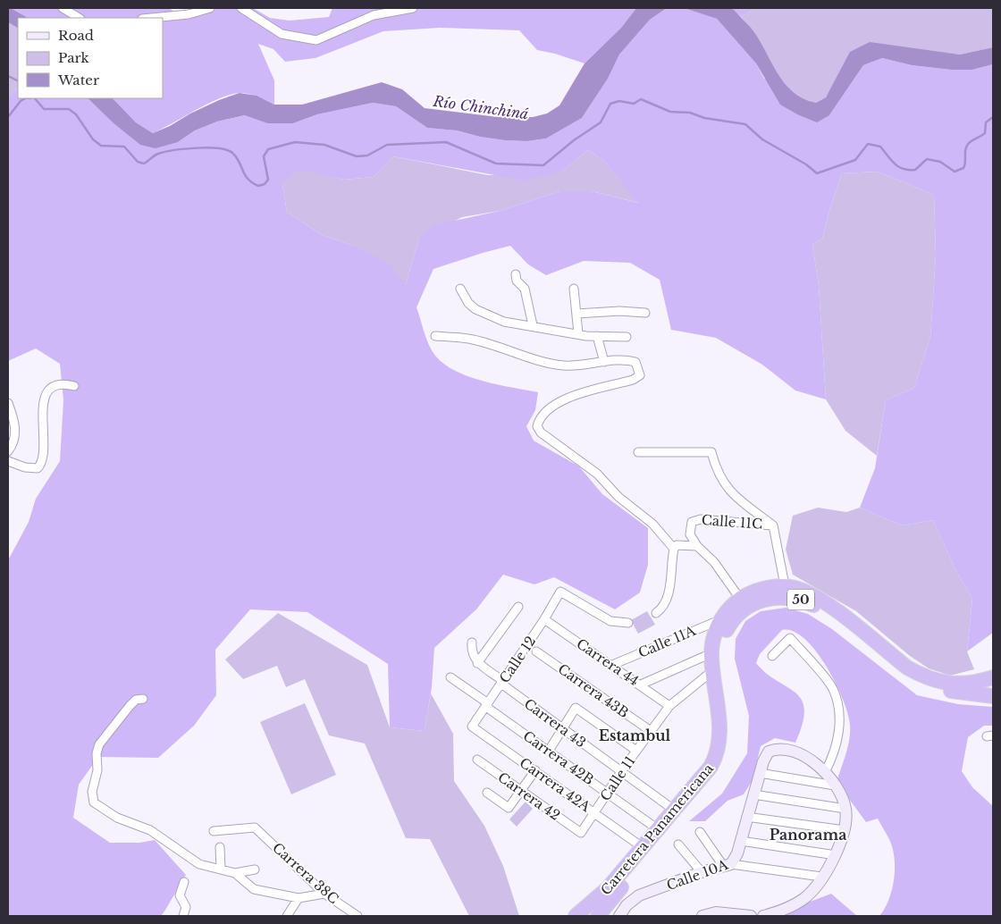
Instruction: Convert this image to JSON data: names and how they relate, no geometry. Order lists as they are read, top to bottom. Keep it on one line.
{"streets":{"highway":["50","Carretera Panamericana"],"street":["Calle 11C","Calle 11A","Calle 12","Carrera 44","Carrera 43B","Carrera 43","Carrera 42B","Calle 11","Carrera 42A","Carrera 42","Carrera 38C","Calle 10A"]},"crossings":[["50","Carretera Panamericana"],["Calle 11A","Carrera 44"],["Calle 11A","Carretera Panamericana"],["Calle 12","Carrera 44"],["Calle 12","Carrera 43"],["Calle 12","Carrera 42B"],["Calle 12","Carrera 42A"],["Carrera 44","Calle 11"],["Carrera 43B","Calle 11"],["Carrera 43","Calle 11"],["Carrera 43","Carretera Panamericana"],["Carrera 42B","Calle 11"],["Calle 11","Carrera 42A"],["Calle 11","Carrera 42"],["Calle 11","Carretera Panamericana"]],"districts":["Estambul","Panorama"],"water":["Río Chinchiná"],"legend":["Road","Park","Water"]}
